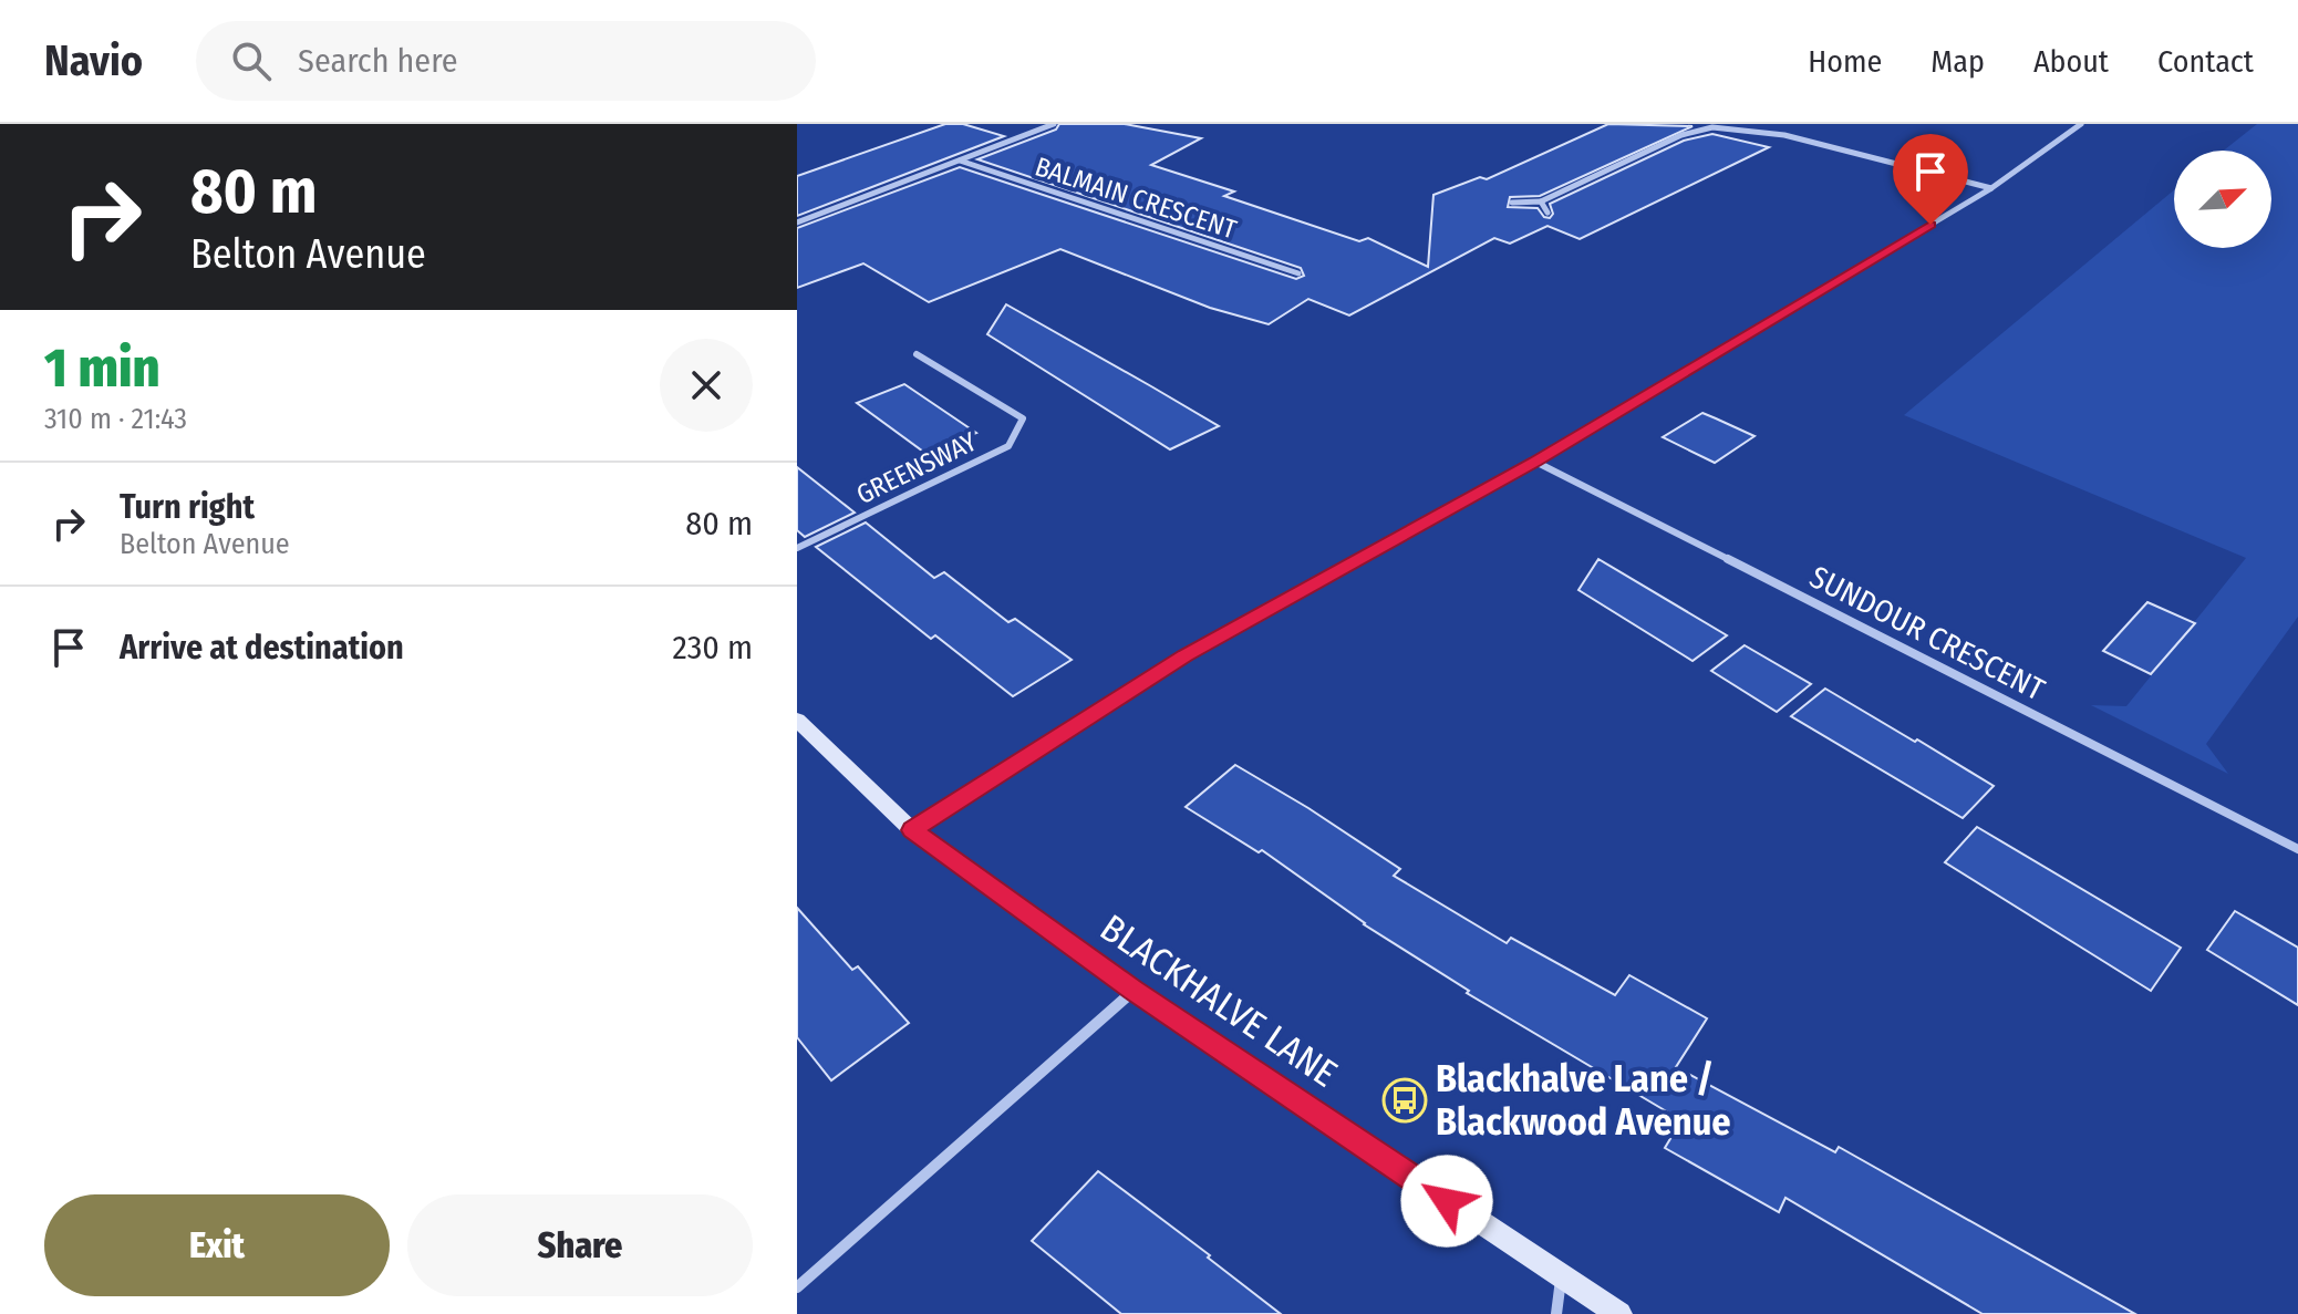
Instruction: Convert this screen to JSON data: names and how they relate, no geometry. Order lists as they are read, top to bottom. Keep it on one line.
{"streets":{"main road":["BLACKHALVE LANE"],"street":["BALMAIN CRESCENT","GREENSWAY","SUNDOUR CRESCENT"]},"places":{"bus stop":["Blackhalve Lane / Blackwood Avenue"]},"north":"top right","page":{"header":"Navio","search":"Search here","nav":["Home","Map","About","Contact"],"turn":["80 m","Belton Avenue"],"heading":["1 min","310 m · 21:43"],"list":[{"name":"Turn right","note":"Belton Avenue","value":"80 m"},{"name":"Arrive at destination","value":"230 m"}],"buttons":["Exit","Share"]}}
